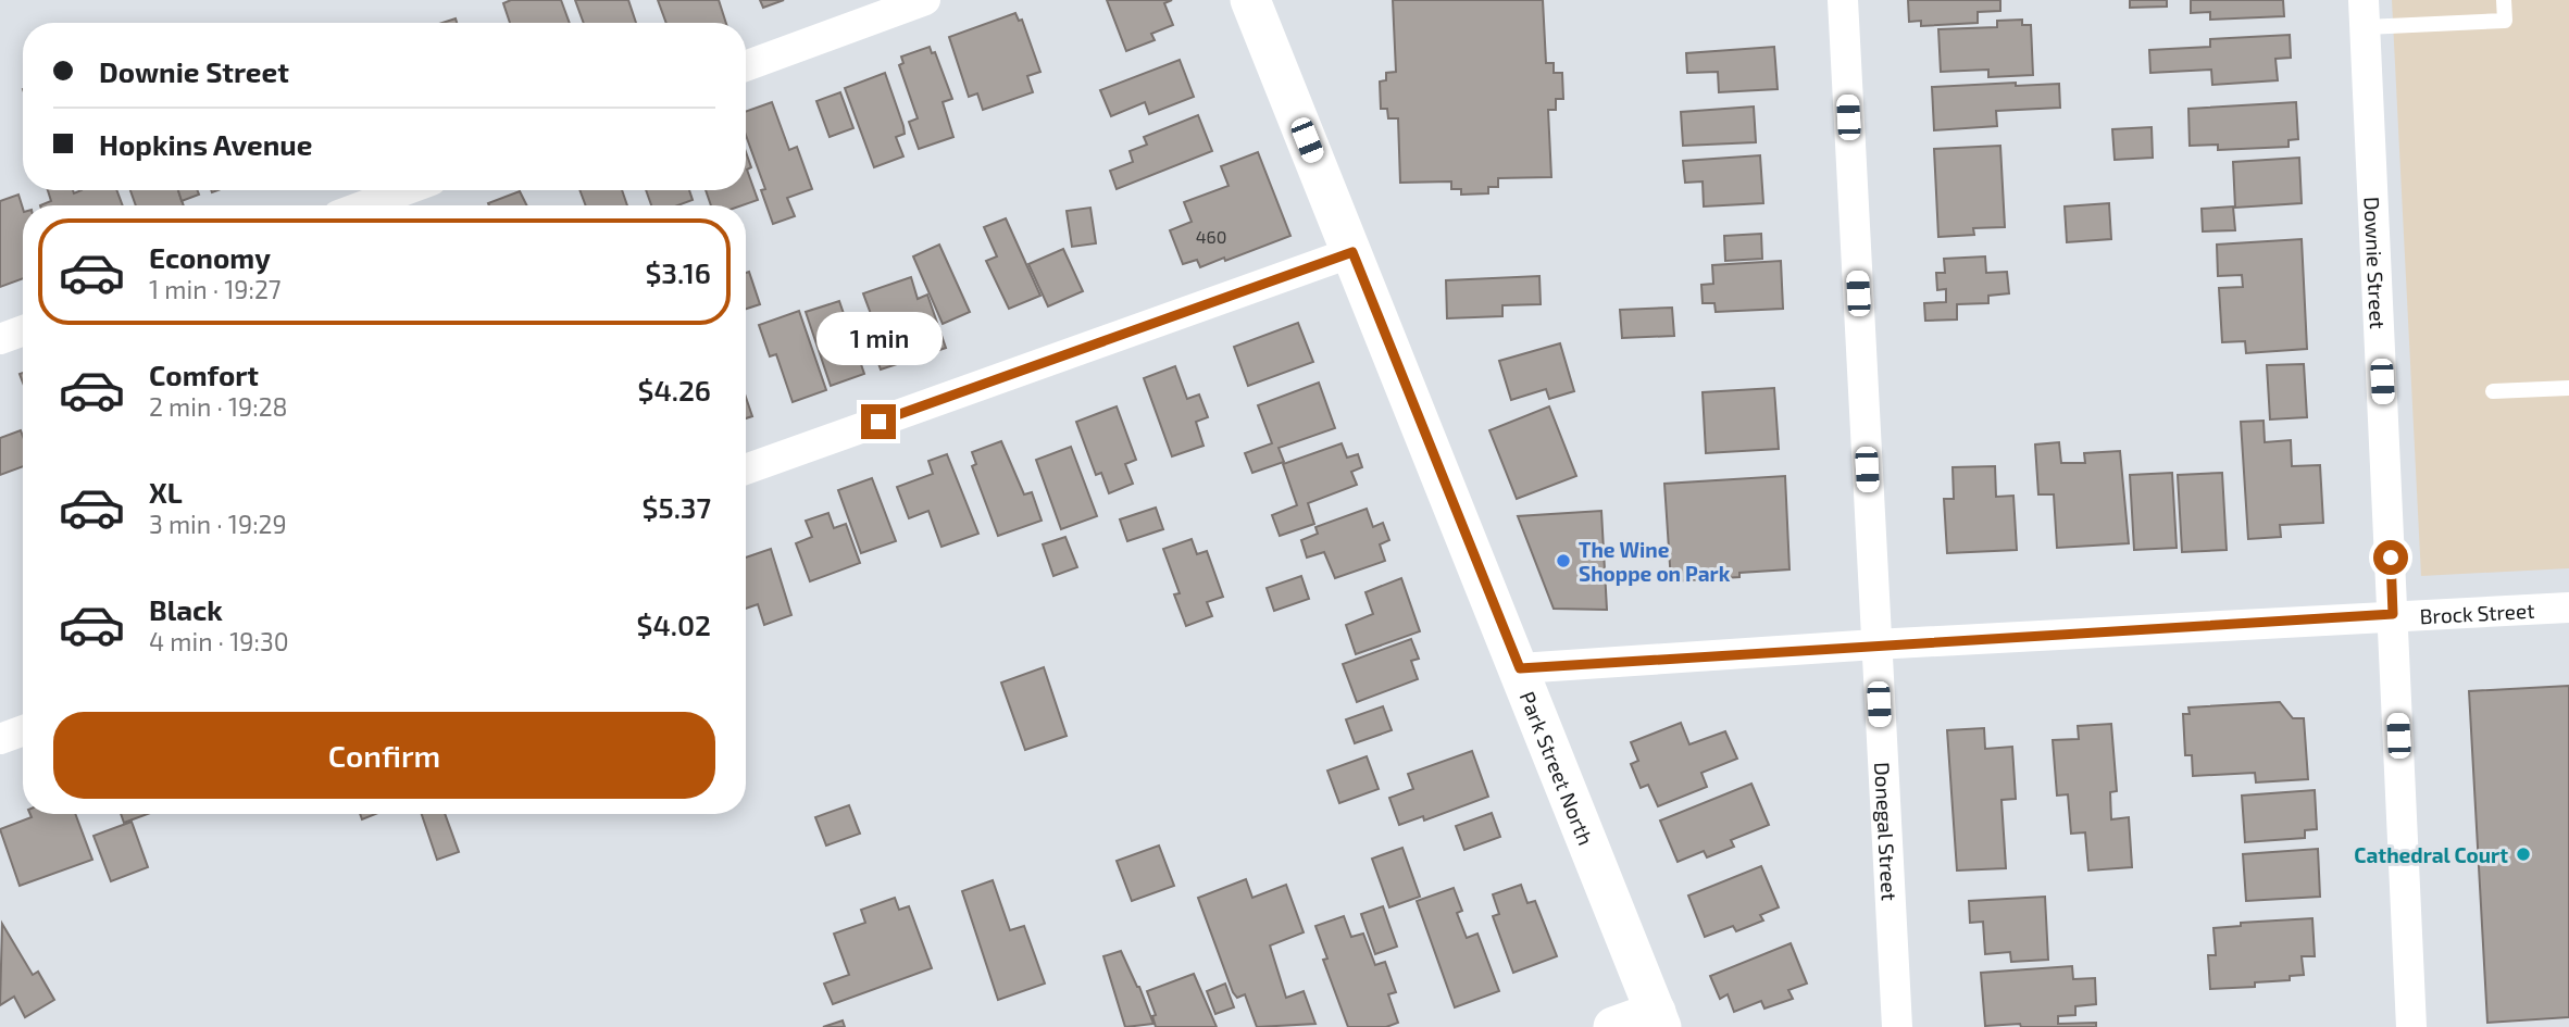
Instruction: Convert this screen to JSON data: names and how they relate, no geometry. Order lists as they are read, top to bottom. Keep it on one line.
{"streets":{"street":["Downie Street","Brock Street","Park Street North","Donegal Street"]},"crossings":[["Downie Street","Brock Street"],["Brock Street","Park Street North"],["Brock Street","Donegal Street"]],"places":["The Wine Shoppe on Park","Cathedral Court"],"house_numbers":["460"],"page":{"banner":["Downie Street","Hopkins Avenue"],"list":[{"name":"Economy","note":"1 min · 19:27","value":"$3.16"},{"name":"Comfort","note":"2 min · 19:28","value":"$4.26"},{"name":"XL","note":"3 min · 19:29","value":"$5.37"},{"name":"Black","note":"4 min · 19:30","value":"$4.02"}],"bubble":"1 min","buttons":"Confirm"}}
